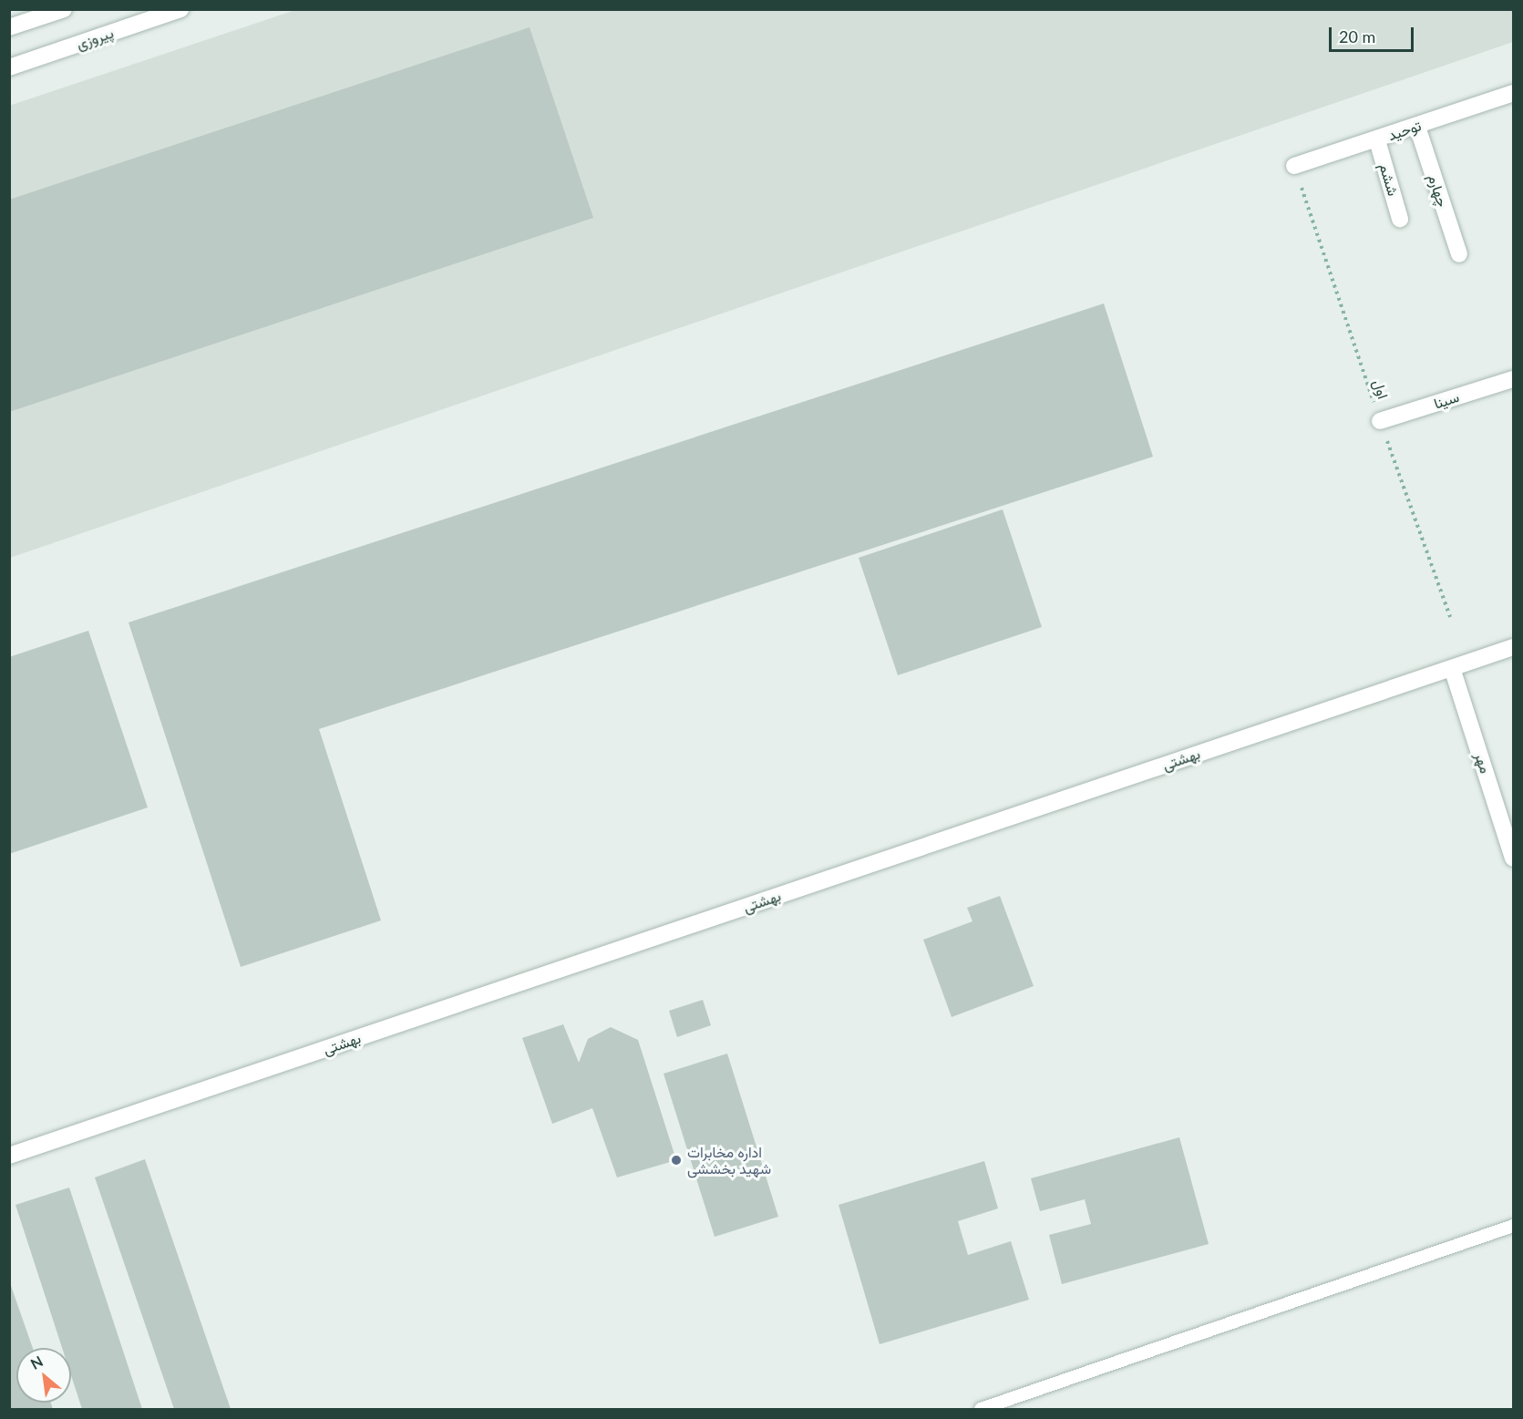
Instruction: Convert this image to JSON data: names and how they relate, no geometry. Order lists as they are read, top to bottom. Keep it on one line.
{"streets":{"street":["پیروزی","توحید","ششم","چهارم","سینا","بهشتی","مهر"],"path":["اول"]},"crossings":[["توحید","ششم"],["توحید","چهارم"],["توحید","اول"],["اول","سینا"],["بهشتی","مهر"]],"places":["اداره مخابرات شهید بخششی"],"scale_bar":"20 m","north":"top left"}
